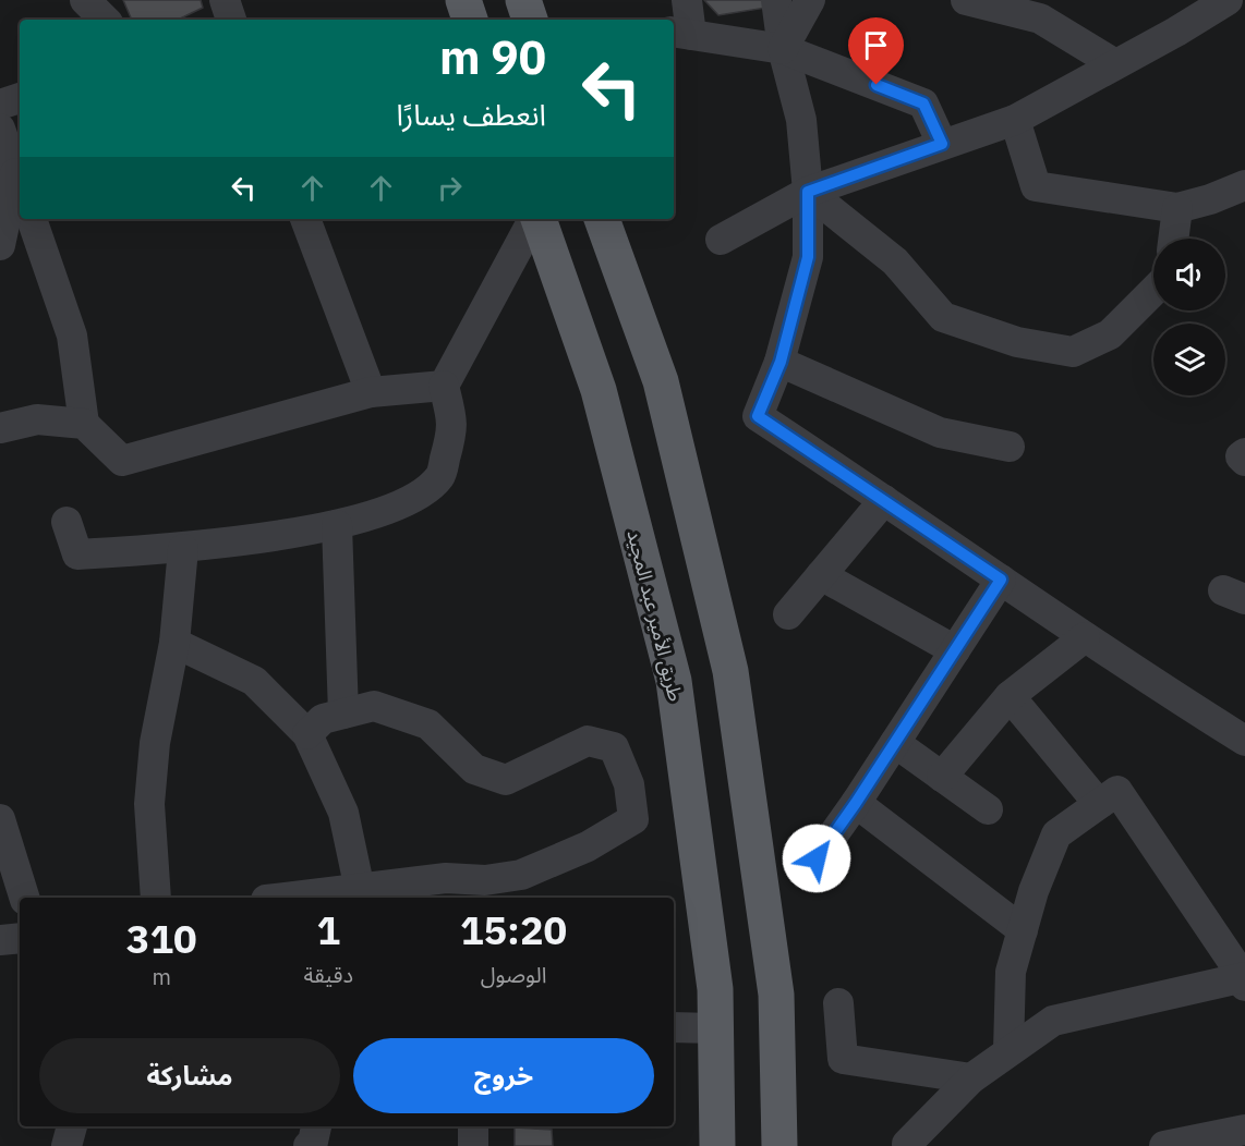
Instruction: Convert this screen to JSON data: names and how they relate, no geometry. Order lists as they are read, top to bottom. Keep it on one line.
{"streets":{"main road":["طريق الأمير عبد المجيد"]},"page":{"turn":["90 m","انعطف يسارًا"],"eta":["15:20","الوصول","1","دقيقة","310","m"],"buttons":["خروج","مشاركة"]}}
